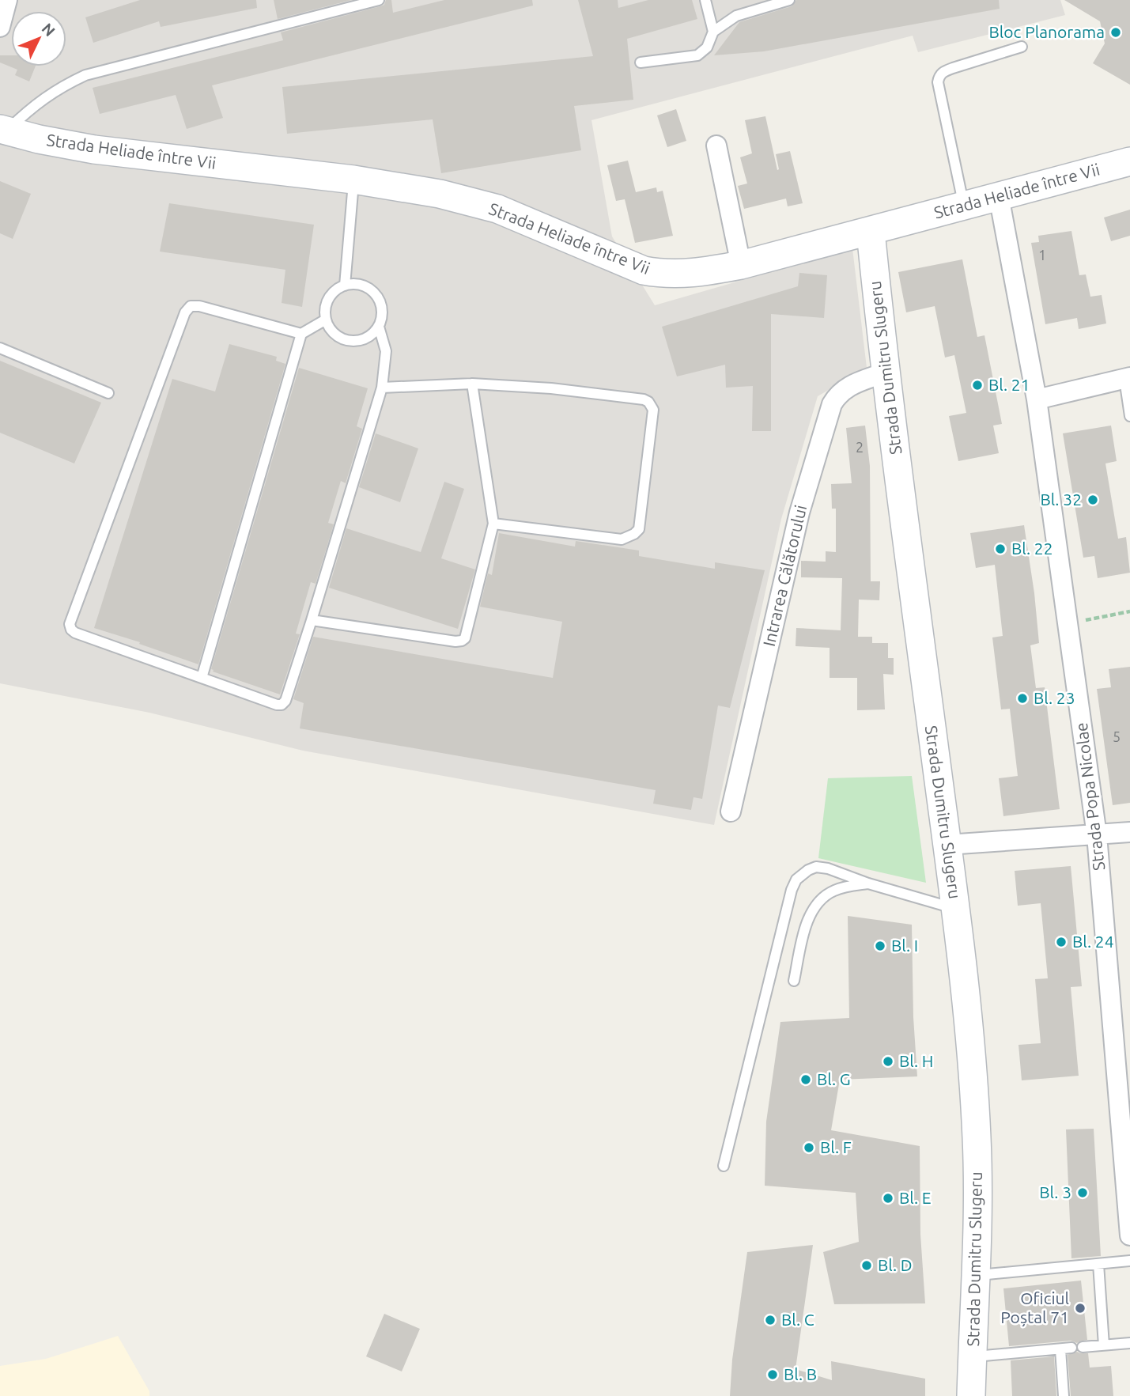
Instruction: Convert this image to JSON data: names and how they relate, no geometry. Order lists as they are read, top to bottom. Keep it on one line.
{"streets":{"main road":["Strada Heliade între Vii","Strada Dumitru Slugeru"],"street":["Intrarea Călătorului","Strada Popa Nicolae"]},"crossings":[["Strada Heliade între Vii","Strada Dumitru Slugeru"],["Strada Heliade între Vii","Strada Popa Nicolae"],["Strada Dumitru Slugeru","Intrarea Călătorului"]],"places":["Bloc Planorama","Bl. 21","Bl. 32","Bl. 22","Bl. 23","Bl. 24","Bl. I","Bl. H","Bl. G","Bl. F","Bl. 3","Bl. E","Bl. D","Oficiul Poștal 71","Bl. C","Bl. B"],"house_numbers":["1","2","5"],"north":"top right"}
